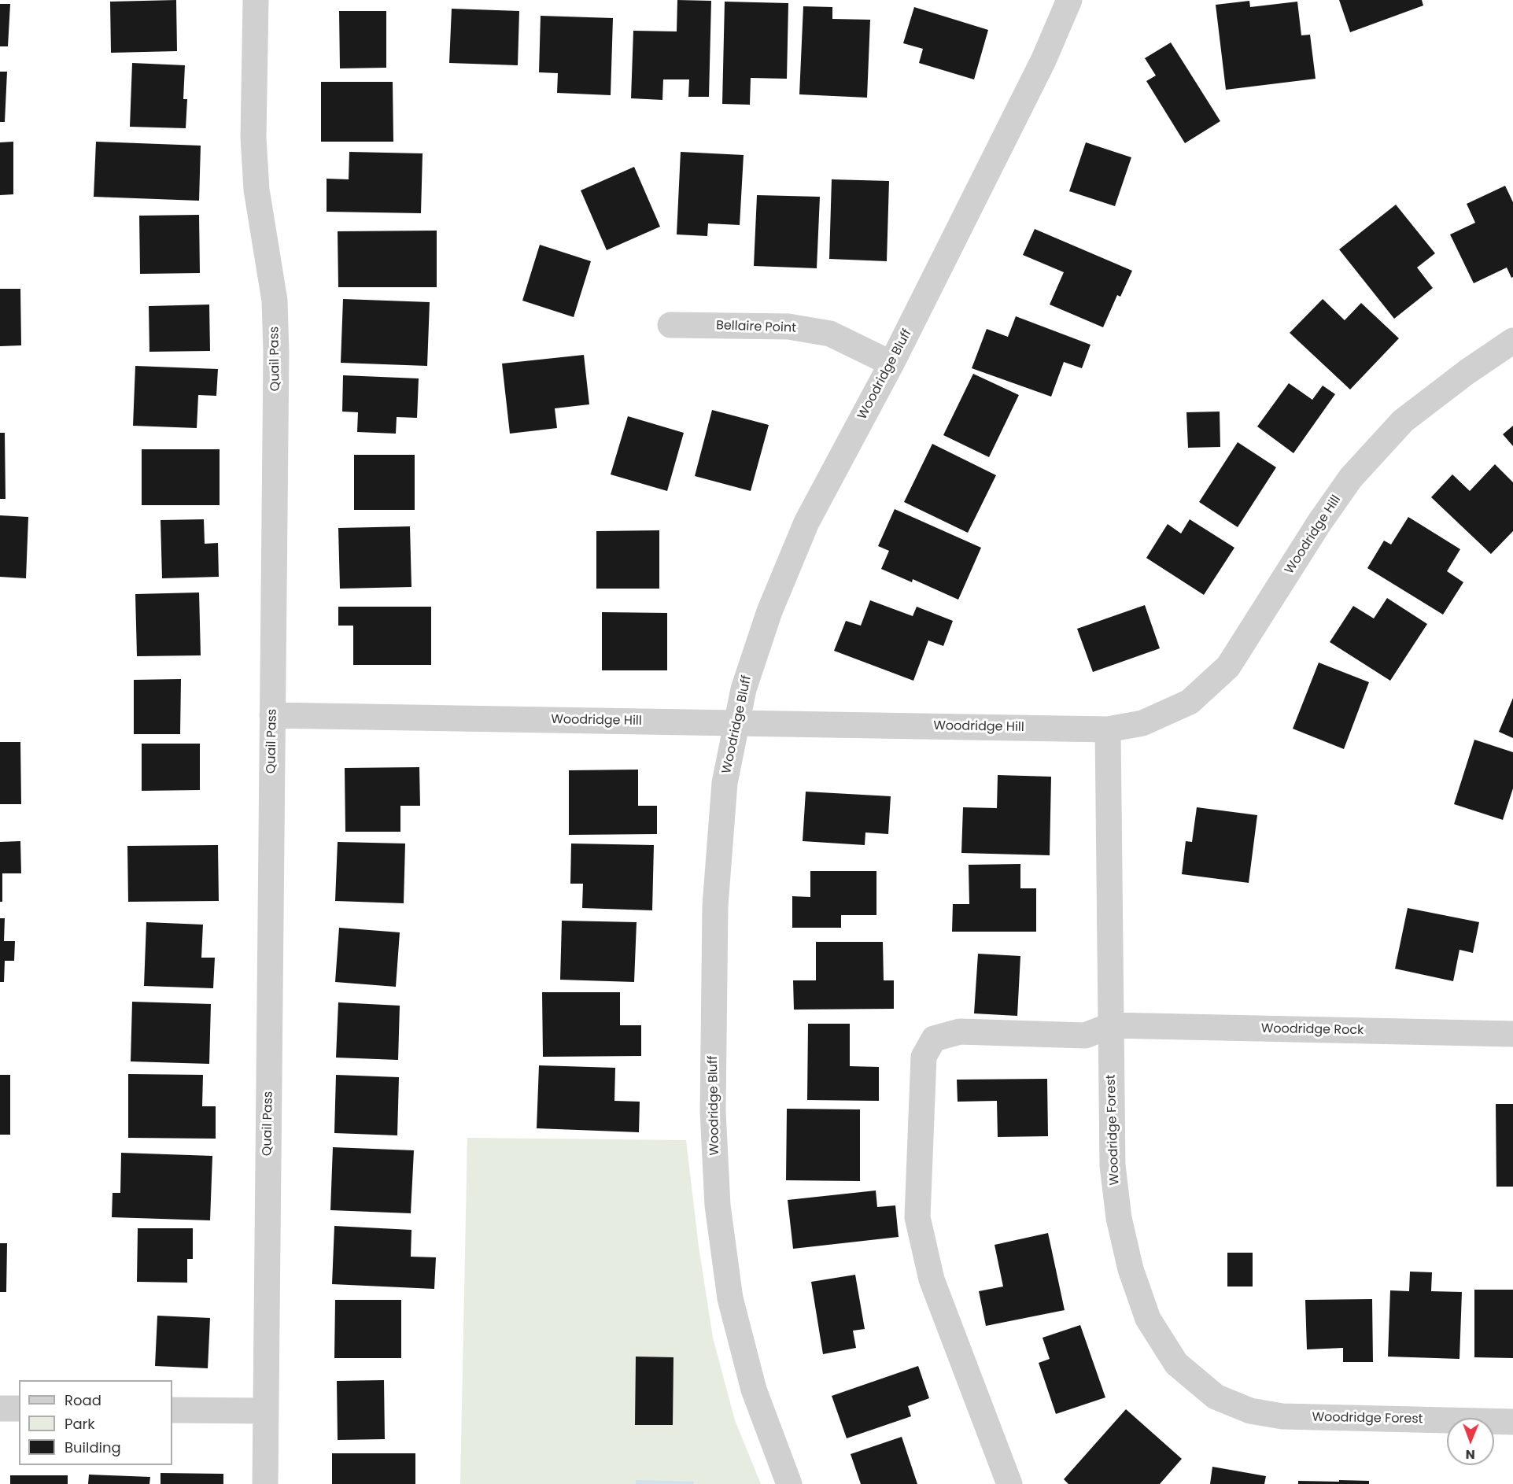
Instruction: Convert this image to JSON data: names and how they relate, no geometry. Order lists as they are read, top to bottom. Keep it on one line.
{"streets":{"street":["Bellaire Point","Quail Pass","Woodridge Bluff","Woodridge Hill","Woodridge Rock","Woodridge Forest"]},"crossings":[["Bellaire Point","Woodridge Bluff"],["Quail Pass","Woodridge Hill"],["Woodridge Bluff","Woodridge Hill"],["Woodridge Hill","Woodridge Forest"],["Woodridge Rock","Woodridge Forest"]],"legend":["Road","Park","Building"],"north":"bottom"}
